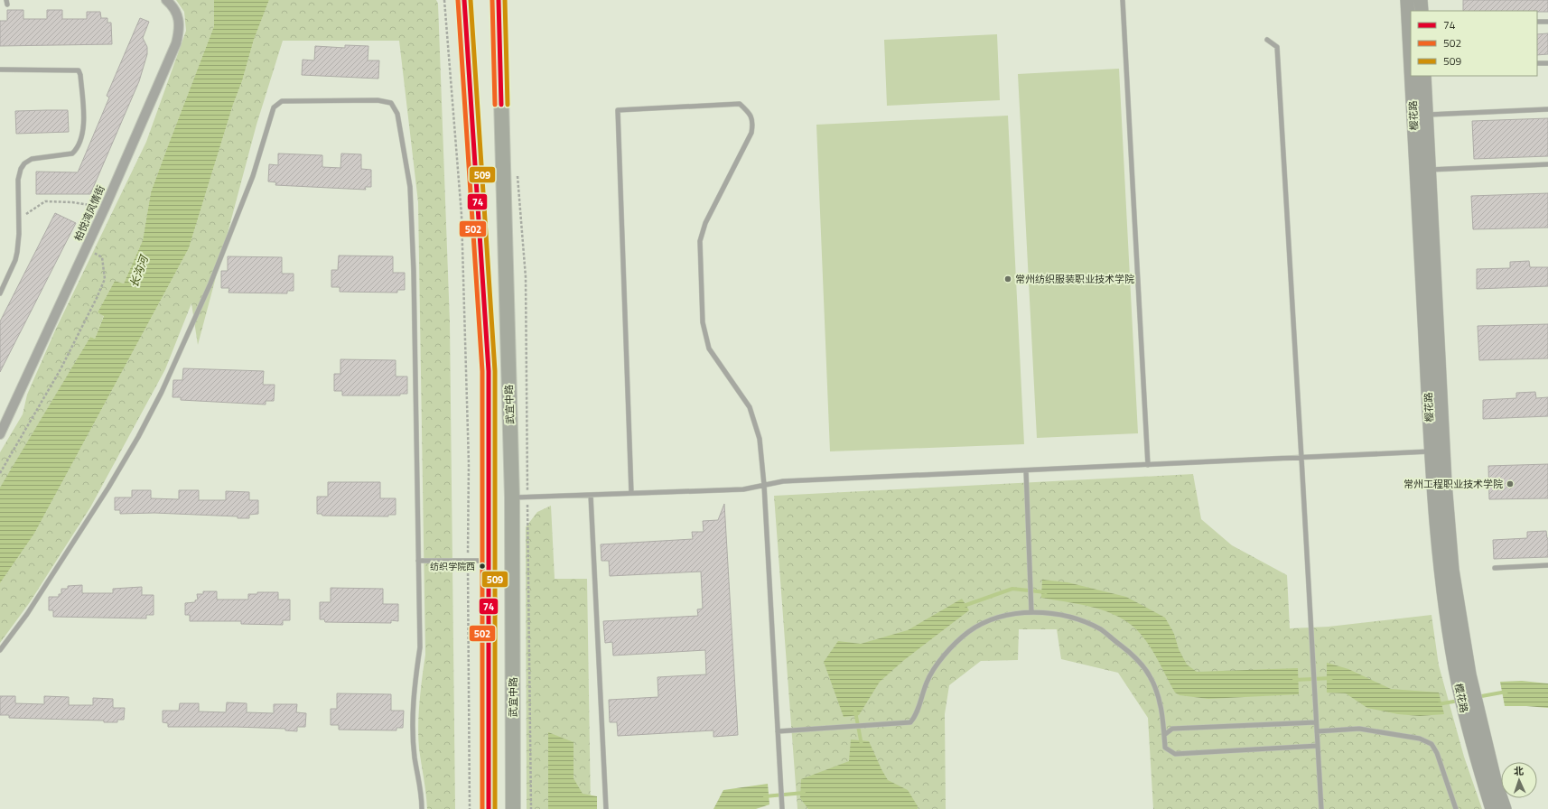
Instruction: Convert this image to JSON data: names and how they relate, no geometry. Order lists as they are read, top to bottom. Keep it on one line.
{"streets":{"main road":["武宜中路"],"street":["樱花路","柏悦湾风情街"]},"water":["长沟河"],"places":["常州纺织服装职业技术学院","常州工程职业技术学院","纺织学院西"],"lines":["transit line 74","transit line 502","transit line 509"],"legend":["74","502","509"],"north":"top"}
